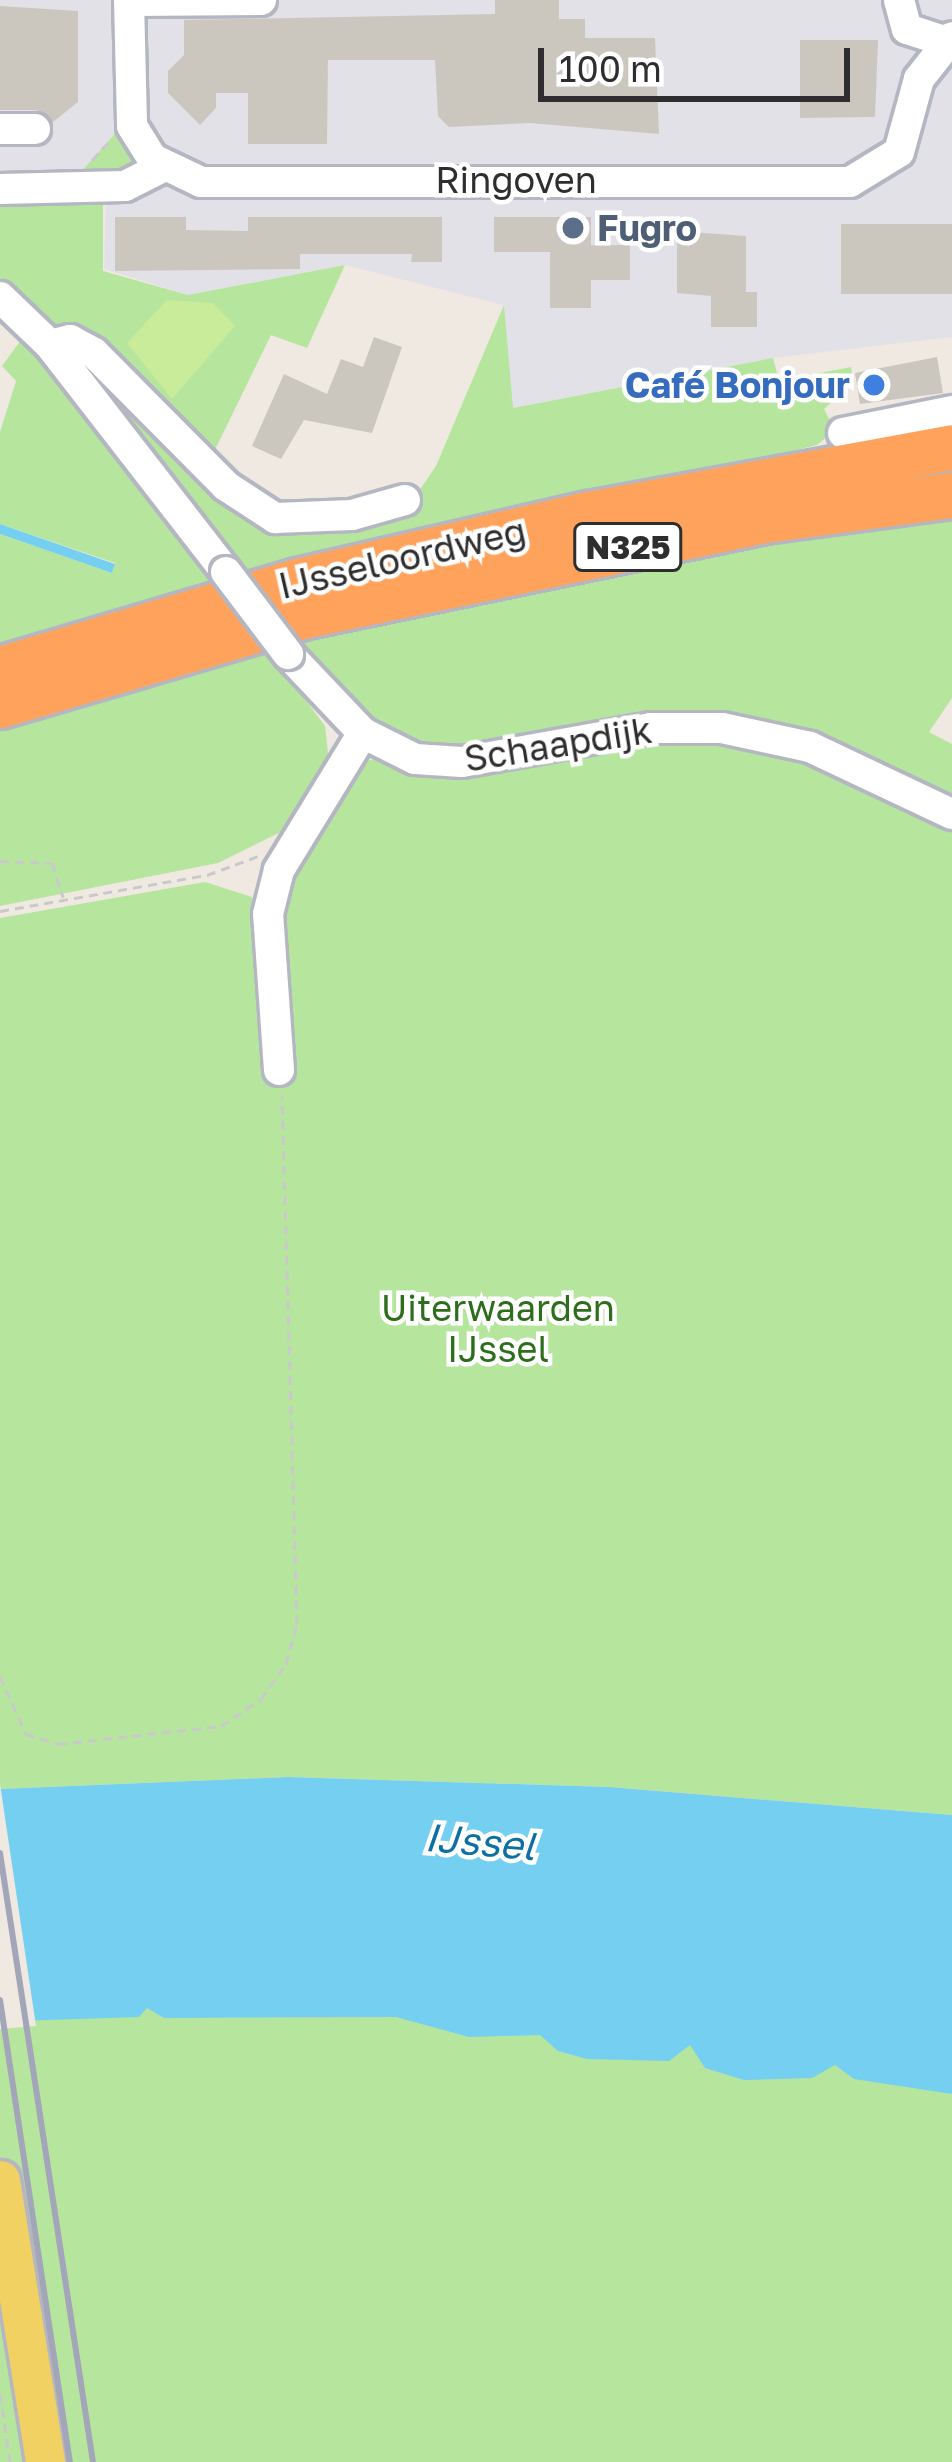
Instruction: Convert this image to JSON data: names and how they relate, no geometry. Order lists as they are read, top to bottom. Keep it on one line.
{"streets":{"highway":["N325","IJsseloordweg"],"street":["Ringoven","Schaapdijk"]},"water":["IJssel"],"parks":["Uiterwaarden IJssel"],"places":["Fugro","Café Bonjour"],"scale_bar":"100 m"}
